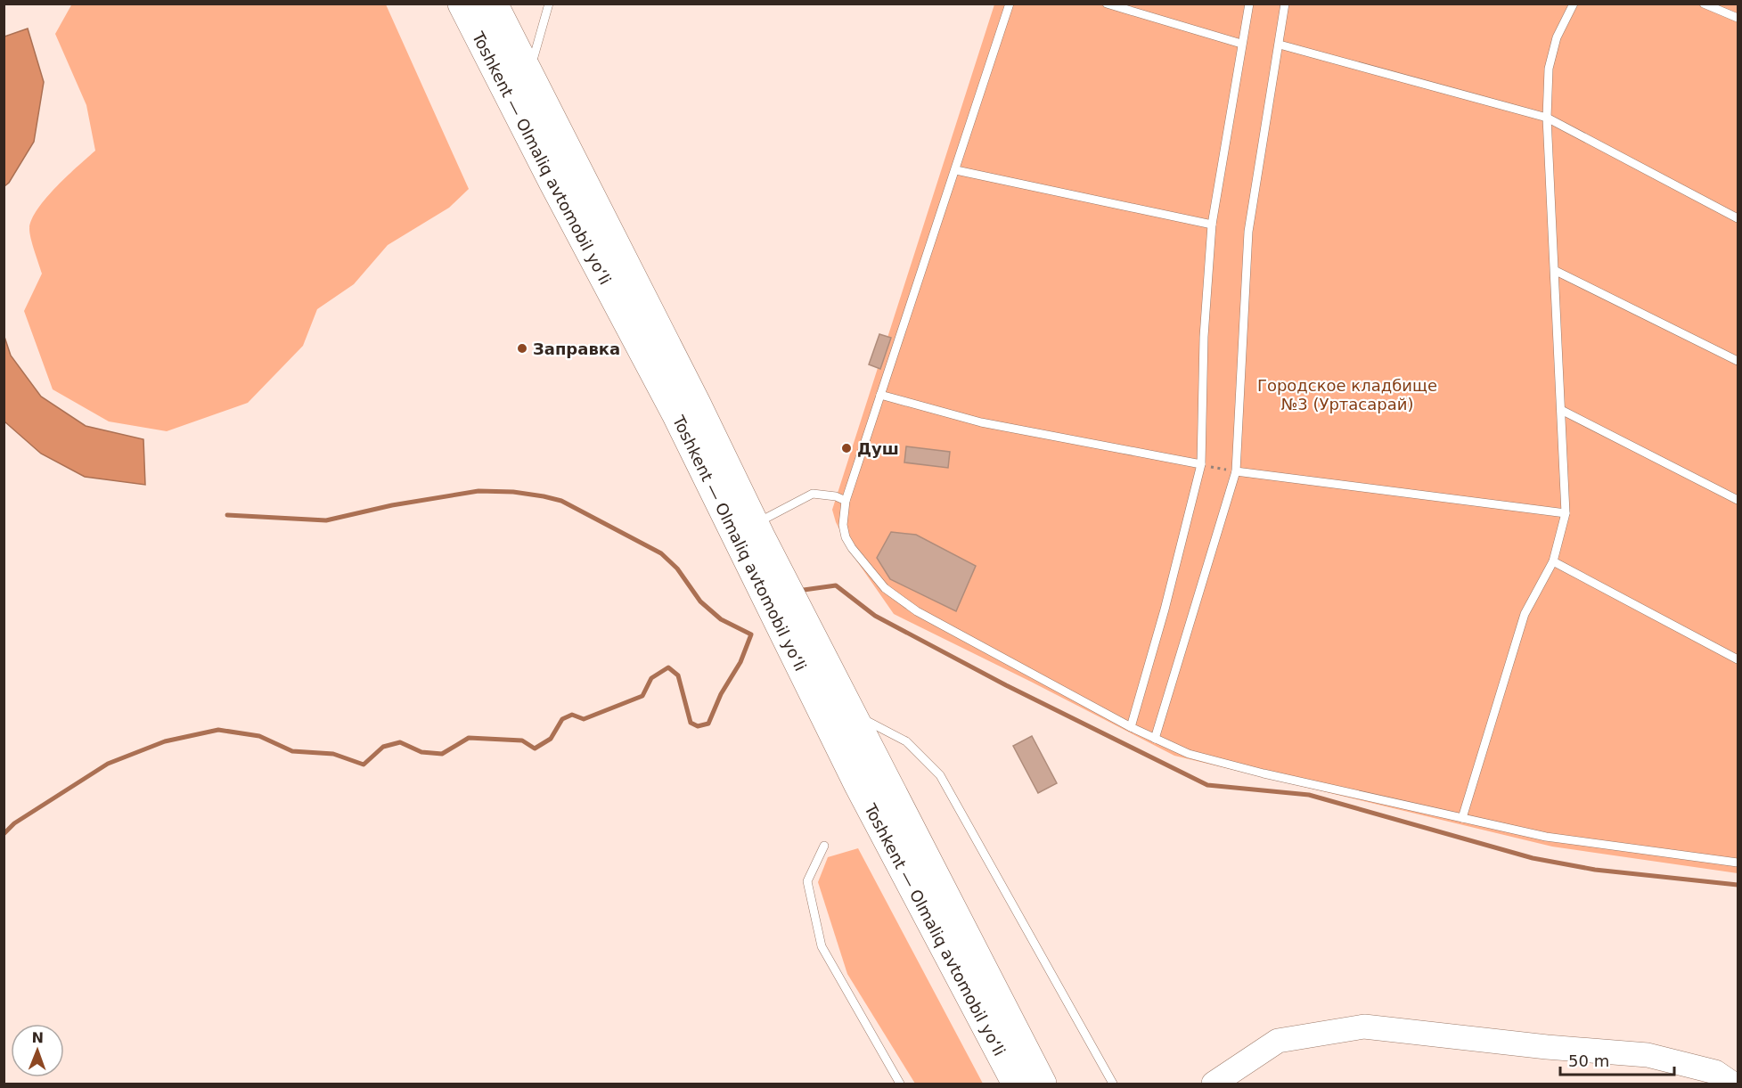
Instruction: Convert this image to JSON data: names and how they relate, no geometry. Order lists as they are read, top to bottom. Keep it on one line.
{"streets":{"highway":["Toshkent — Olmaliq avtomobil yo‘li"]},"parks":["Городское кладбище №3 (Уртасарай)"],"places":["Заправка","Душ"],"scale_bar":"50 m","north":"top"}
